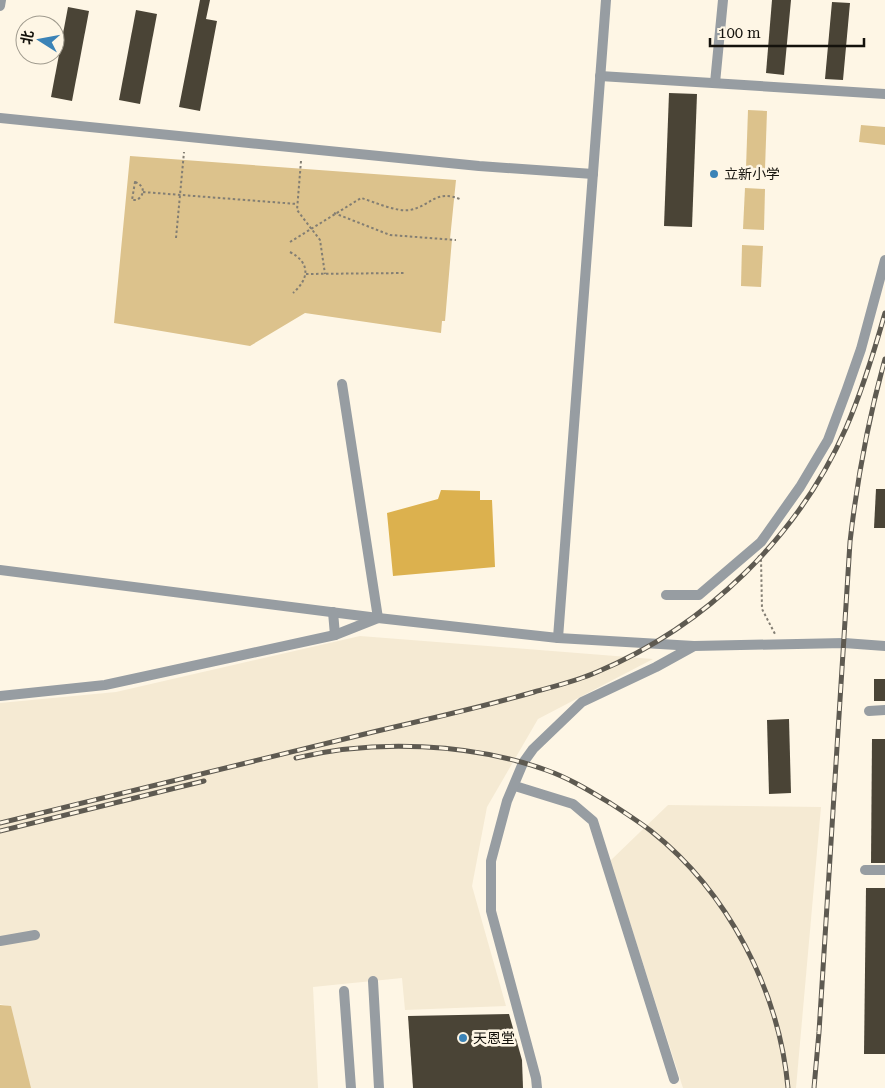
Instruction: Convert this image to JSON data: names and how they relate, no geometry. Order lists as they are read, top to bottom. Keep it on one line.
{"places":["立新小学","天恩堂"],"scale_bar":"100 m","north":"left"}
